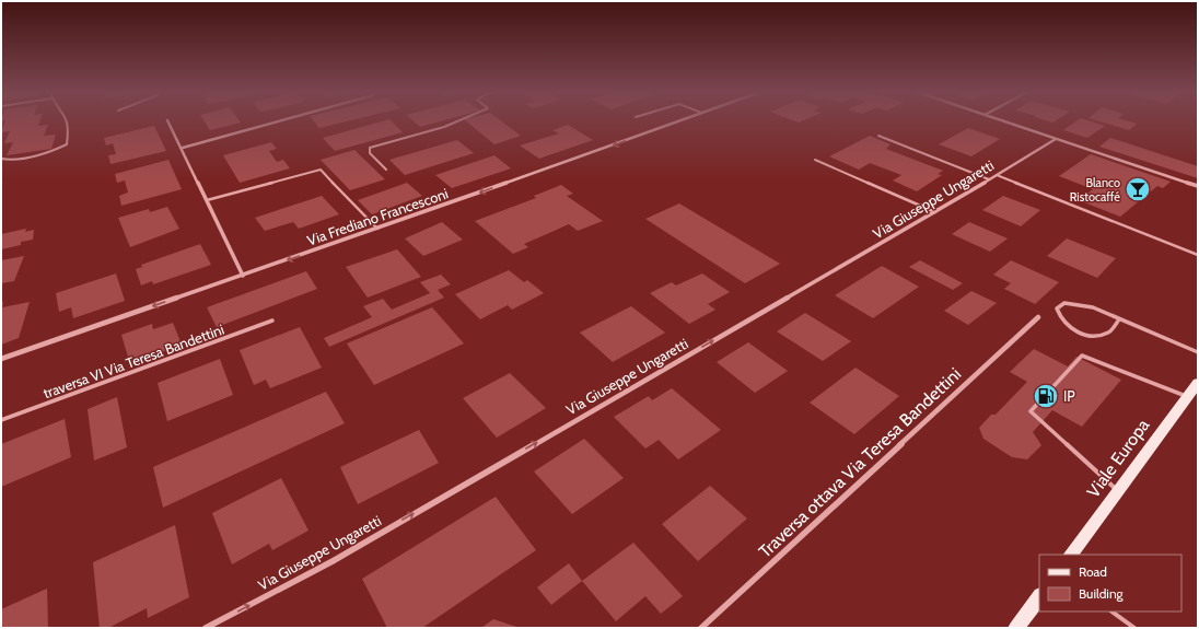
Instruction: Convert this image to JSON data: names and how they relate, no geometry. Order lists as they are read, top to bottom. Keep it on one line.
{"streets":{"main road":["Viale Europa"],"street":["Via Giuseppe Ungaretti","Via Frediano Francesconi","Traversa ottava Via Teresa Bandettini"],"lane":["traversa VI Via Teresa Bandettini"]},"one_way":["Via Giuseppe Ungaretti","Via Frediano Francesconi"],"places":{"bar":["Blanco Ristocaffé"],"fuel station":["IP"]},"legend":["Road","Building"]}
